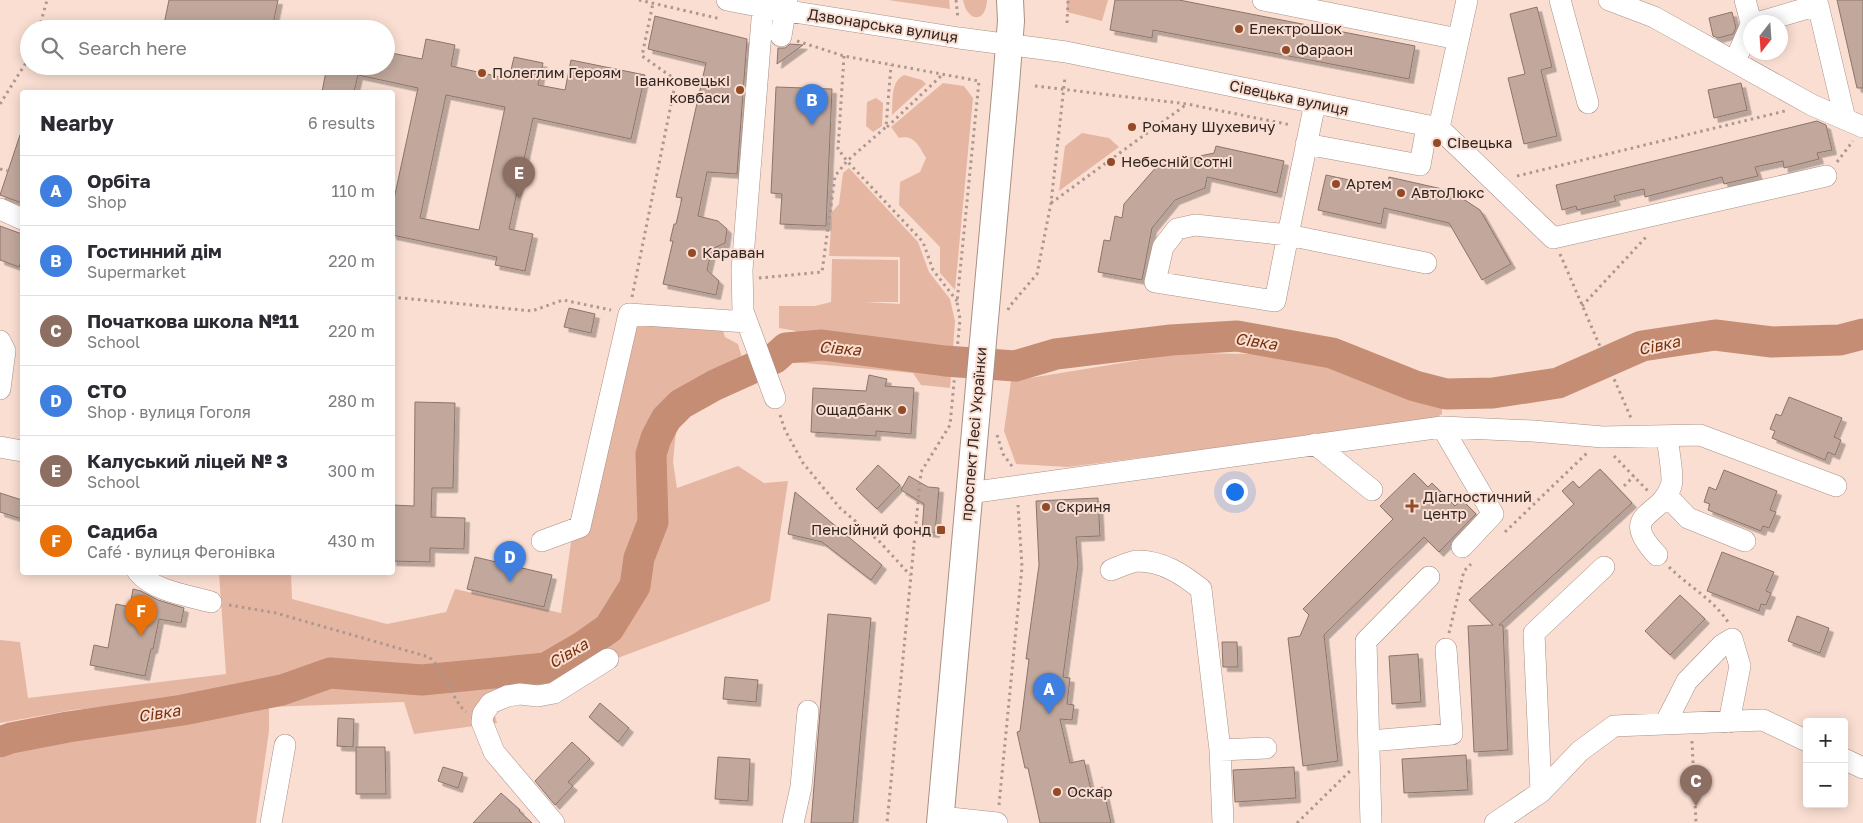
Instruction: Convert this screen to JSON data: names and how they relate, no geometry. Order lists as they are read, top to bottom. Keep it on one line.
{"streets":{"main road":["проспект Лесі Українки"],"street":["Дзвонарська вулиця","Сівецька вулиця"]},"crossings":[["Дзвонарська вулиця","Сівецька вулиця"],["Дзвонарська вулиця","проспект Лесі Українки"],["Сівецька вулиця","проспект Лесі Українки"]],"water":["Сівка"],"places":{"other":["ЕлектроШок","Фараон","Полеглим Героям","Іванковецькі ковбаси","Роману Шухевичу","Сівецька","Небесній Сотні","Артем","АвтоЛюкс","Караван","Ощадбанк","Скриня","Оскар"],"health":["Діагностичний центр"],"transit":["Пенсійний фонд"]},"north":"bottom","page":{"search":"Search here","pins":["B","E","D","F","A","C"],"heading":["Nearby","6 results"],"list":[{"mark":"A","name":"Орбіта","note":"Shop","value":"110 m"},{"mark":"B","name":"Гостинний дім","note":"Supermarket","value":"220 m"},{"mark":"C","name":"Початкова школа №11","note":"School","value":"220 m"},{"mark":"D","name":"СТО","note":"Shop · вулиця Гоголя","value":"280 m"},{"mark":"E","name":"Калуський ліцей № 3","note":"School","value":"300 m"},{"mark":"F","name":"Садиба","note":"Café · вулиця Фегонівка","value":"430 m"}],"map_buttons":["+","−"]}}
